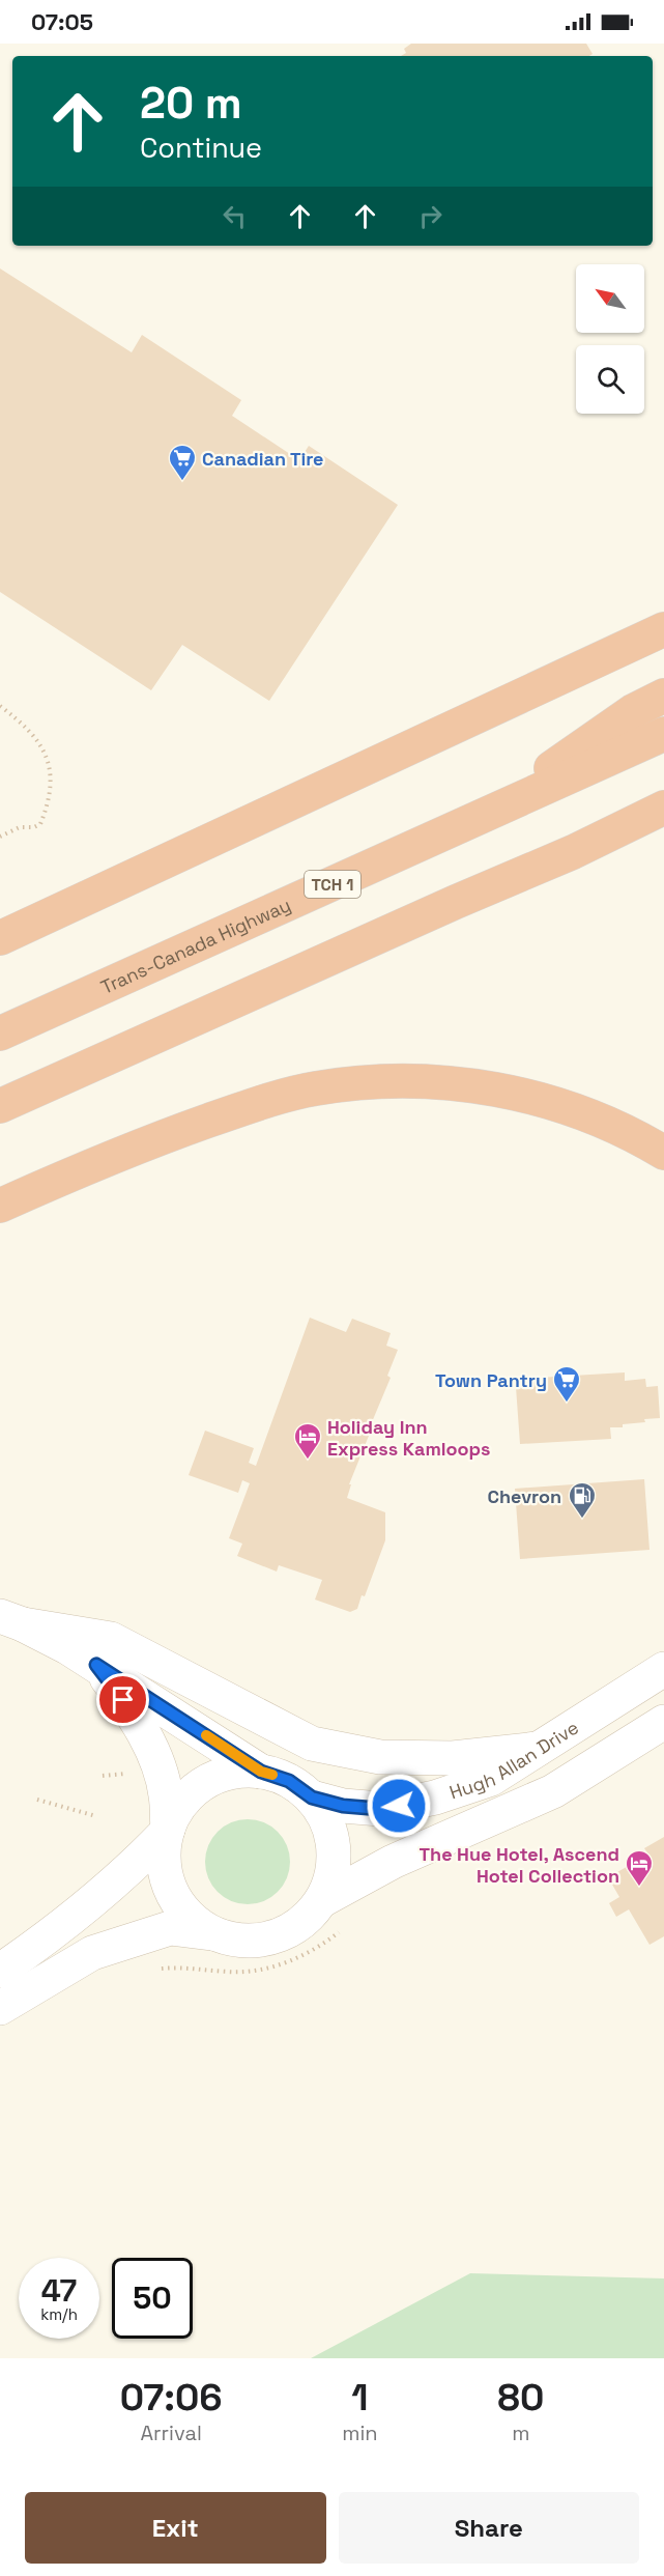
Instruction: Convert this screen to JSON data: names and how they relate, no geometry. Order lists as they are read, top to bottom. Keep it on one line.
{"streets":{"highway":["TCH 1","Trans-Canada Highway"],"main road":["Hugh Allan Drive"]},"places":{"supermarket":["Canadian Tire","Town Pantry"],"hotel":["Holiday Inn Express Kamloops","The Hue Hotel, Ascend Hotel Collection"],"fuel station":["Chevron"]},"north":"top left","page":{"status":"07:05","turn":["20 m","Continue"],"speed":"47 km/h","limit":"50","eta":["07:06","Arrival","1","min","80","m"],"buttons":["Exit","Share"]}}
